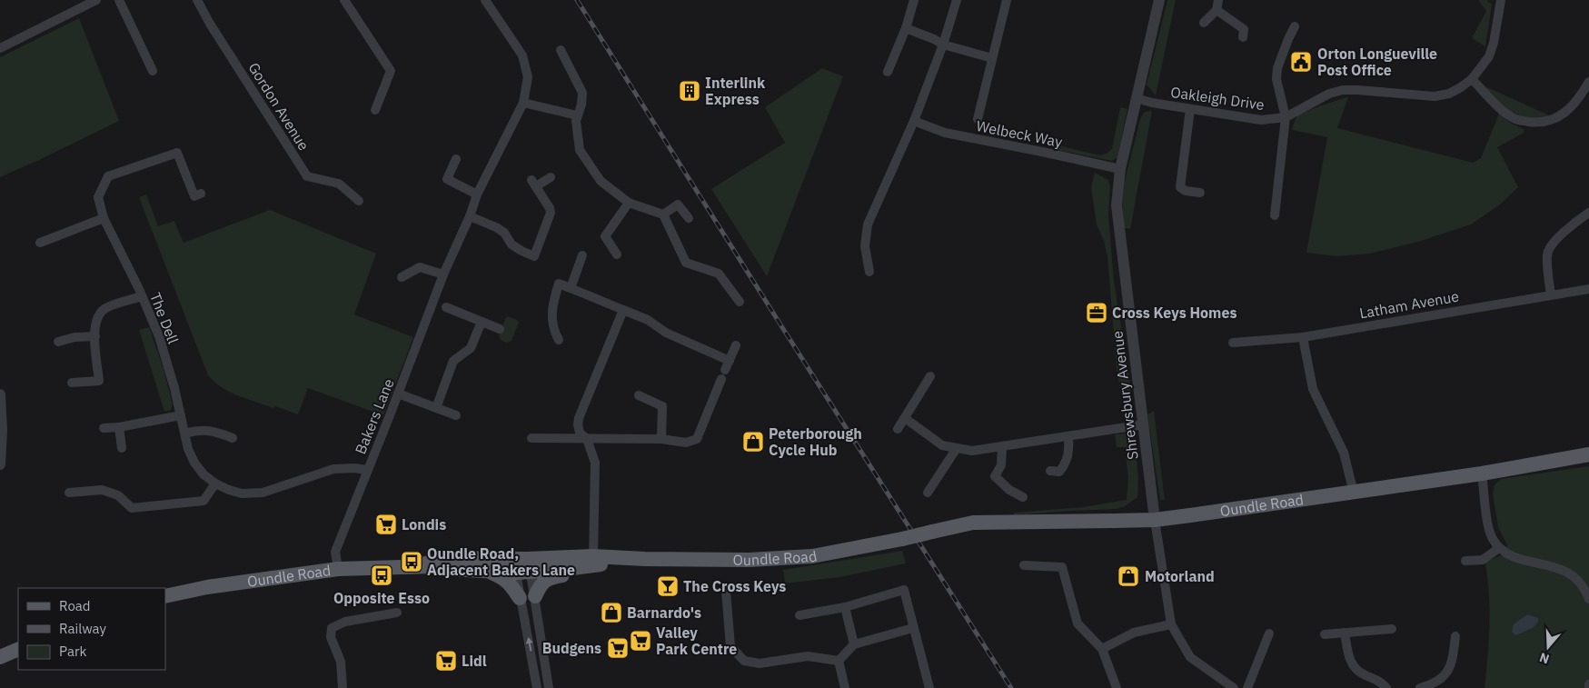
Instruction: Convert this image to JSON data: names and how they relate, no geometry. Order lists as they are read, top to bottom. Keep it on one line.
{"streets":{"main road":["Oundle Road"],"street":["Oakleigh Drive","Gordon Avenue","Welbeck Way","Latham Avenue","The Dell","Shrewsbury Avenue","Bakers Lane"]},"crossings":[["Oakleigh Drive","Shrewsbury Avenue"],["Welbeck Way","Shrewsbury Avenue"],["The Dell","Bakers Lane"],["Shrewsbury Avenue","Oundle Road"],["Bakers Lane","Oundle Road"]],"places":{"public building":["Orton Longueville Post Office"],"building":["Interlink Express"],"office":["Cross Keys Homes"],"shop":["Peterborough Cycle Hub","Motorland","Barnardo's"],"supermarket":["Londis","Valley Park Centre","Budgens","Lidl"],"bus stop":["Oundle Road, Adjacent Bakers Lane","Opposite Esso"],"bar":["The Cross Keys"]},"legend":["Road","Railway","Park"],"north":"bottom"}
